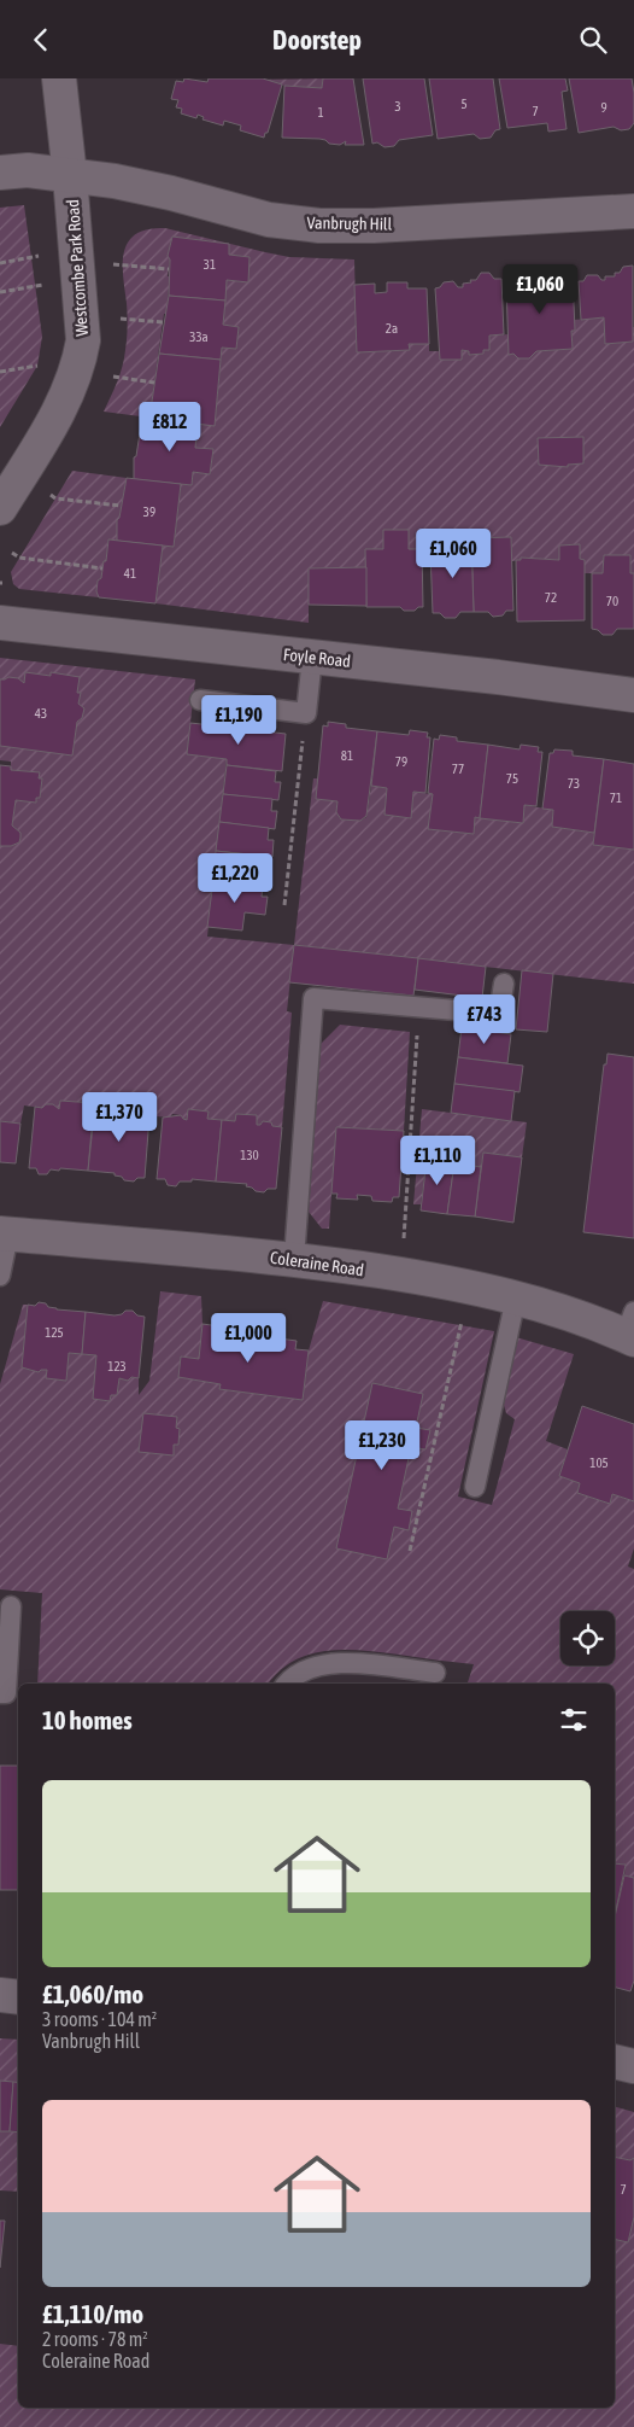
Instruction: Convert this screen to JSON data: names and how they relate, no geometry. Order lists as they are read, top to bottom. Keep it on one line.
{"streets":{"street":["Vanbrugh Hill","Westcombe Park Road","Foyle Road","Coleraine Road"]},"crossings":[["Vanbrugh Hill","Westcombe Park Road"]],"house_numbers":["5","3","9","7","1","31","2a","33a","39","41","72","70","43","81","79","77","75","73","71","130","125","123","105","7"],"page":{"header":"Doorstep","price":["£1,060","£812","£1,060","£1,190","£1,220","£743","£1,370","£1,110","£1,000","£1,230"],"heading":"10 homes","list":[{"name":"£1,060/mo","note":"3 rooms · 104 m² · Vanbrugh Hill"},{"name":"£1,110/mo","note":"2 rooms · 78 m² · Coleraine Road"}]}}
